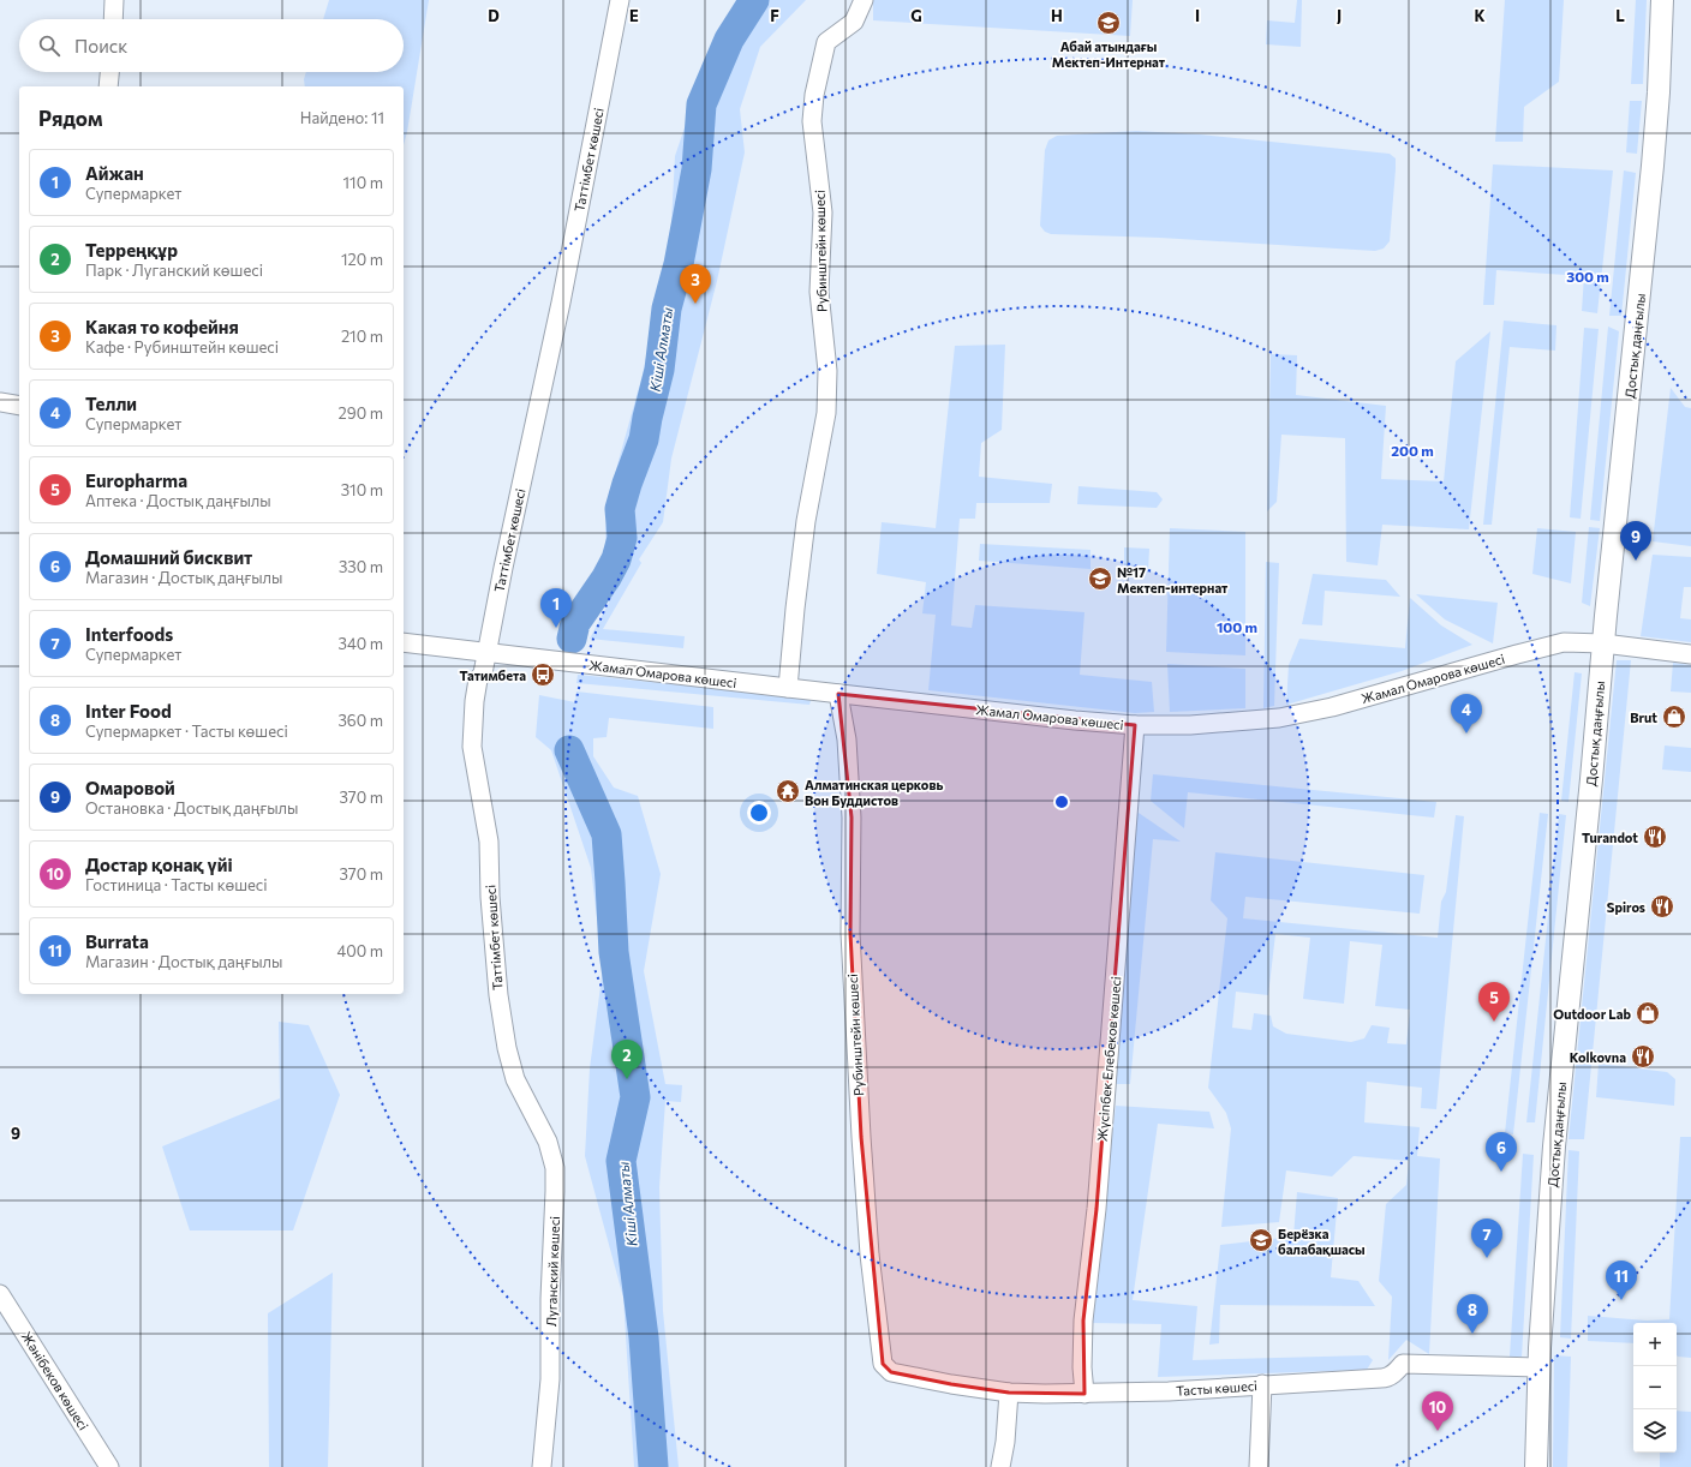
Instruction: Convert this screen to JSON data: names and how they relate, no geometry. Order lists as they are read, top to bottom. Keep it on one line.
{"streets":{"main road":["Достық даңғылы"],"street":["Таттімбет көшесі","Рубинштейн көшесі","Жамал Омарова көшесі","Жүсіпбек Елебеков көшесі","Луганский көшесі","Жәнібеков көшесі","Тасты көшесі"]},"crossings":[["Таттімбет көшесі","Жамал Омарова көшесі"],["Таттімбет көшесі","Луганский көшесі"],["Рубинштейн көшесі","Жамал Омарова көшесі"],["Рубинштейн көшесі","Тасты көшесі"],["Достық даңғылы","Жамал Омарова көшесі"],["Достық даңғылы","Тасты көшесі"],["Жамал Омарова көшесі","Жүсіпбек Елебеков көшесі"],["Жүсіпбек Елебеков көшесі","Тасты көшесі"]],"water":["Кіші Алматы"],"places":{"school or university":["Абай атындағы Мектеп-Интернат","№17 Мектеп-интернат","Берёзка балабақшасы"],"bus stop":["Татимбета"],"shop":["Brut","Outdoor Lab"],"temple":["Алматинская церковь Вон Буддистов"],"restaurant":["Turandot","Spiros","Kolkovna"]},"page":{"search":"Поиск","heading":["Рядом","Найдено: 11"],"list":[{"mark":"1","name":"Айжан","note":"Супермаркет","value":"110 m"},{"mark":"2","name":"Терреңқұр","note":"Парк · Луганский көшесі","value":"120 m"},{"mark":"3","name":"Какая то кофейня","note":"Кафе · Рубинштейн көшесі","value":"210 m"},{"mark":"4","name":"Телли","note":"Супермаркет","value":"290 m"},{"mark":"5","name":"Europharma","note":"Аптека · Достық даңғылы","value":"310 m"},{"mark":"6","name":"Домашний бисквит","note":"Магазин · Достық даңғылы","value":"330 m"},{"mark":"7","name":"Interfoods","note":"Супермаркет","value":"340 m"},{"mark":"8","name":"Inter Food","note":"Супермаркет · Тасты көшесі","value":"360 m"},{"mark":"9","name":"Омаровой","note":"Остановка · Достық даңғылы","value":"370 m"},{"mark":"10","name":"Достар қонақ үйі","note":"Гостиница · Тасты көшесі","value":"370 m"},{"mark":"11","name":"Burrata","note":"Магазин · Достық даңғылы","value":"400 m"}],"pins":["3","9","1","4","5","2","6","7","11","8","10"],"map_buttons":["+","−"]},"grid":{"columns":["D","E","F","G","H","I","J","K","L"],"rows":["9"]},"rings":["300 m","200 m","100 m"]}
